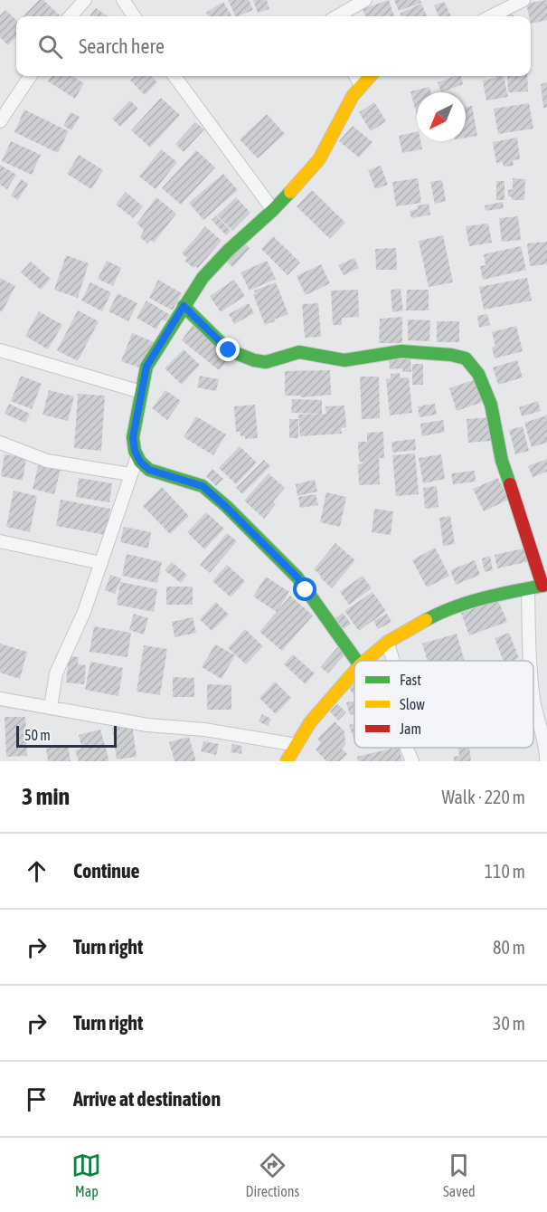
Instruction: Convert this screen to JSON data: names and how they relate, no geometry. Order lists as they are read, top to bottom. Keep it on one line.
{"legend":["Fast","Slow","Jam"],"scale_bar":"50 m","north":"bottom left","page":{"search":"Search here","scale":"50 m","heading":["3 min","Walk · 220 m"],"list":[["Continue","110 m"],["Turn right","80 m"],["Turn right","30 m"],"Arrive at destination"],"nav":["Map","Directions","Saved"]}}
